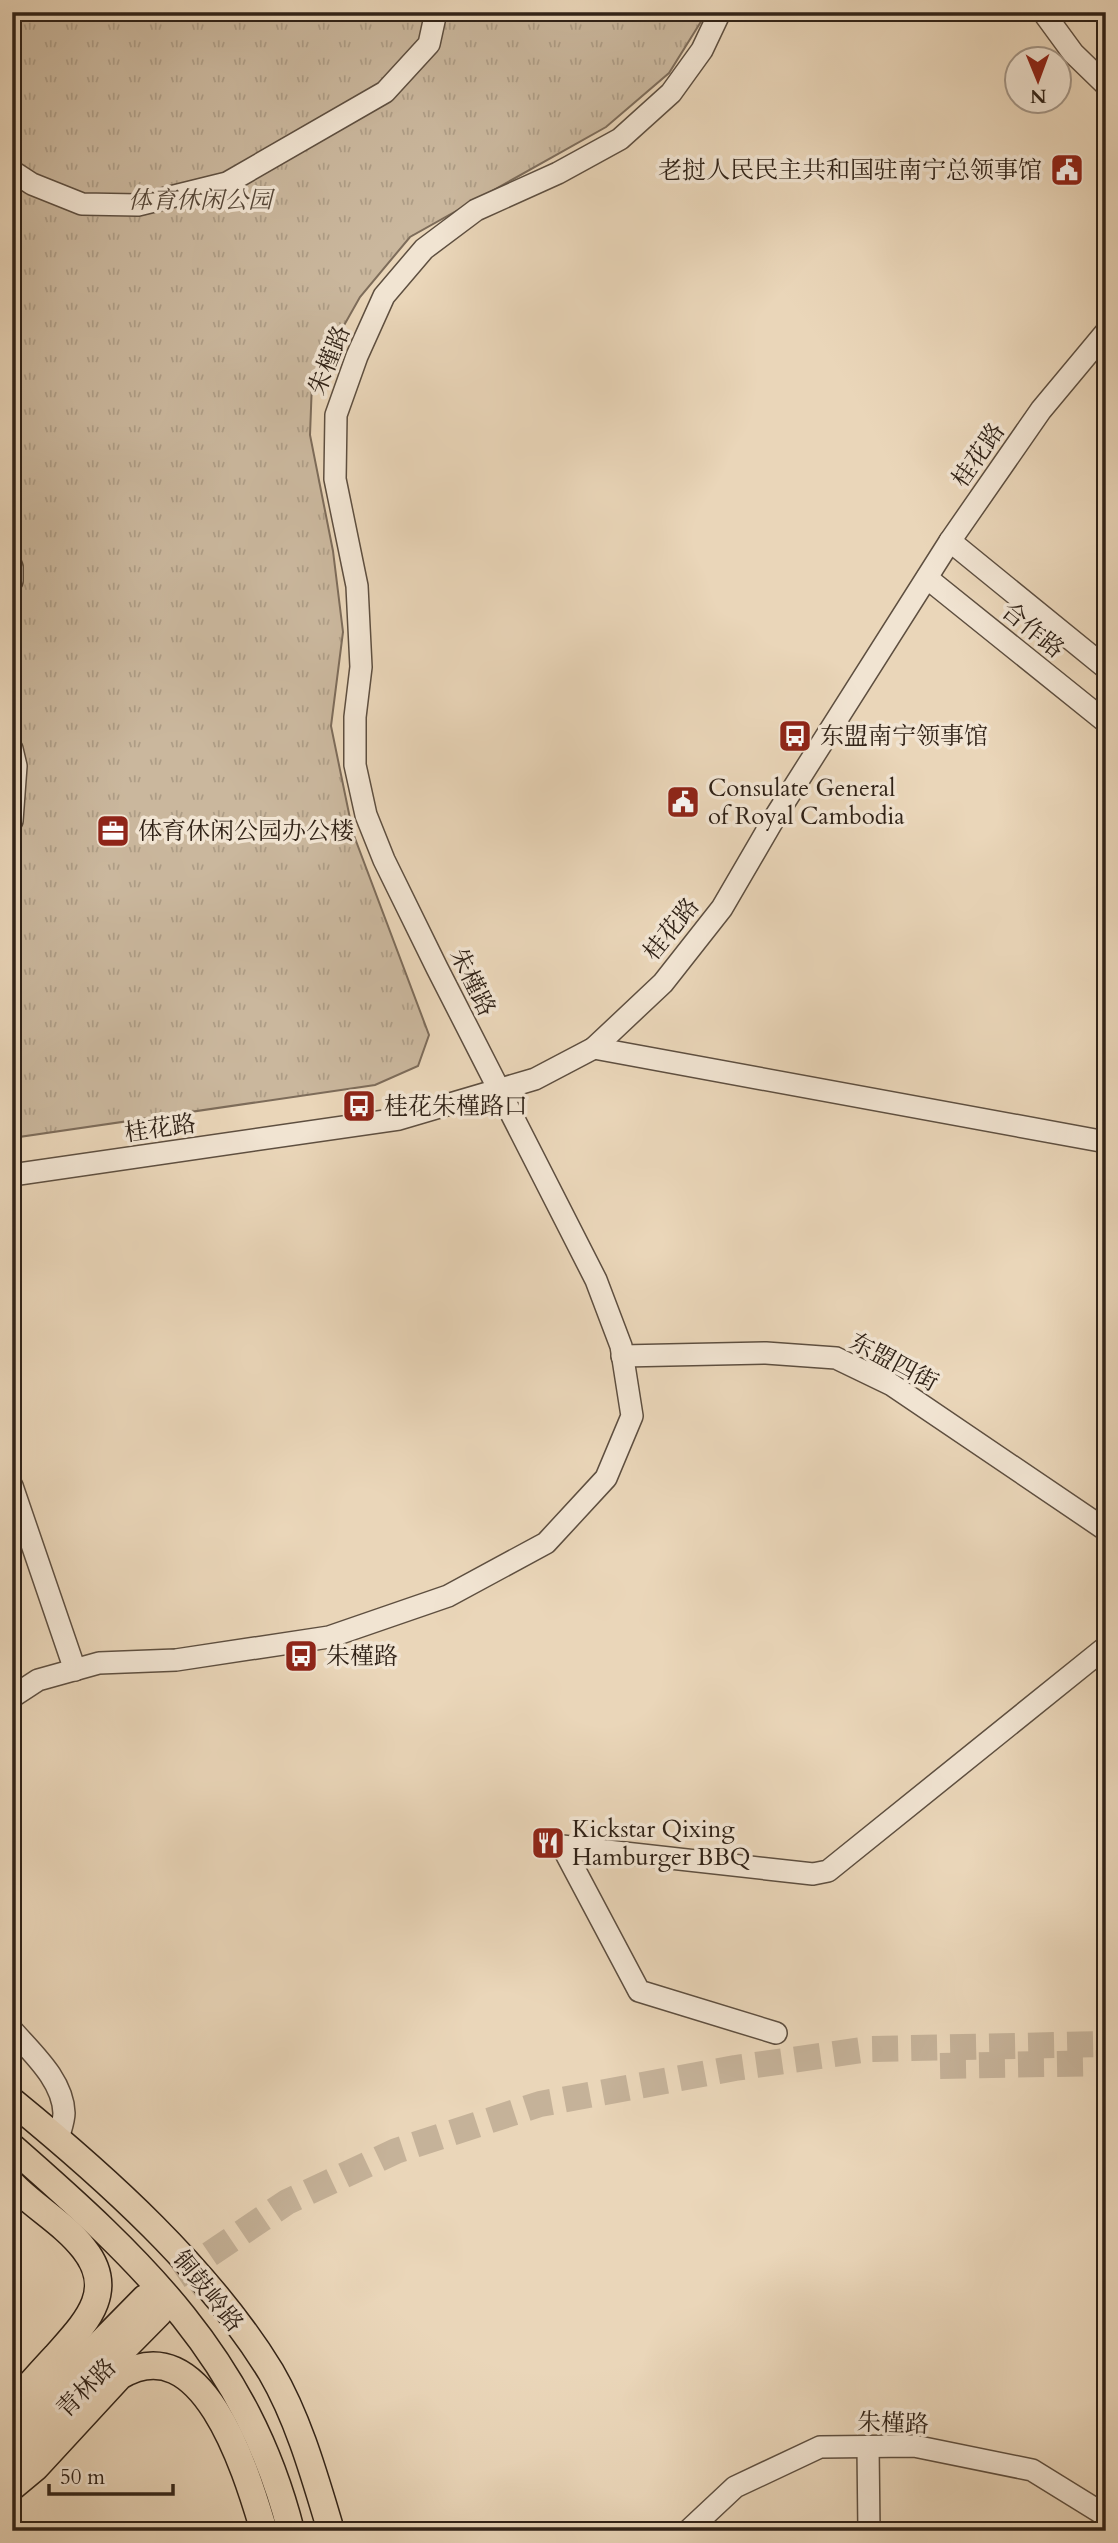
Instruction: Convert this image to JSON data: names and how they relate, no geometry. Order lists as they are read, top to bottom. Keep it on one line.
{"streets":{"main road":["铜鼓岭路","青林路"],"street":["朱槿路","桂花路","合作路","东盟四街"]},"crossings":[["朱槿路","桂花路"],["朱槿路","东盟四街"],["桂花路","合作路"]],"parks":["体育休闲公园"],"places":{"public building":["老挝人民民主共和国驻南宁总领事馆","Consulate General of Royal Cambodia"],"bus stop":["东盟南宁领事馆","桂花朱槿路口","朱槿路"],"office":["体育休闲公园办公楼"],"restaurant":["Kickstar Qixing Hamburger BBQ"]},"scale_bar":"50 m","north":"bottom"}
